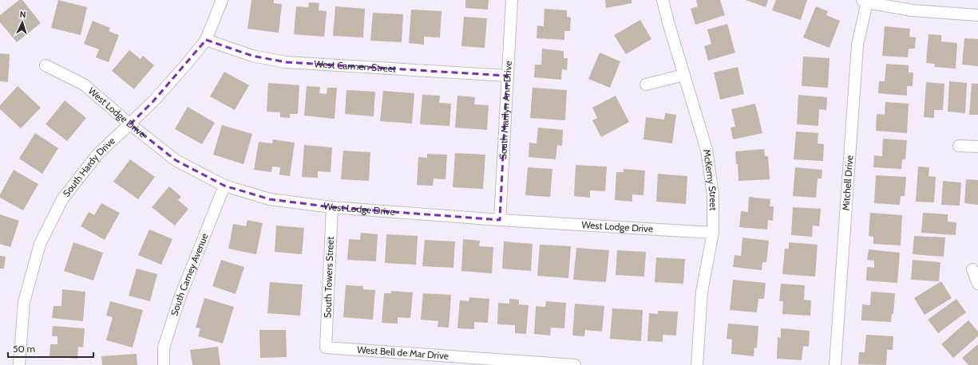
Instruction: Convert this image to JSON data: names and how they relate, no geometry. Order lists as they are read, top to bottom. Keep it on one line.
{"streets":{"street":["West Carmen Street","South Marilyn Ann Drive","West Lodge Drive","South Hardy Drive","McKemy Street","Mitchell Drive","South Carney Avenue","South Towers Street","West Bell de Mar Drive"]},"crossings":[["West Carmen Street","South Marilyn Ann Drive"],["West Carmen Street","South Hardy Drive"],["South Marilyn Ann Drive","West Lodge Drive"],["West Lodge Drive","South Hardy Drive"],["West Lodge Drive","McKemy Street"],["West Lodge Drive","South Carney Avenue"],["West Lodge Drive","South Towers Street"],["South Towers Street","West Bell de Mar Drive"]],"scale_bar":"50 m","north":"top"}
